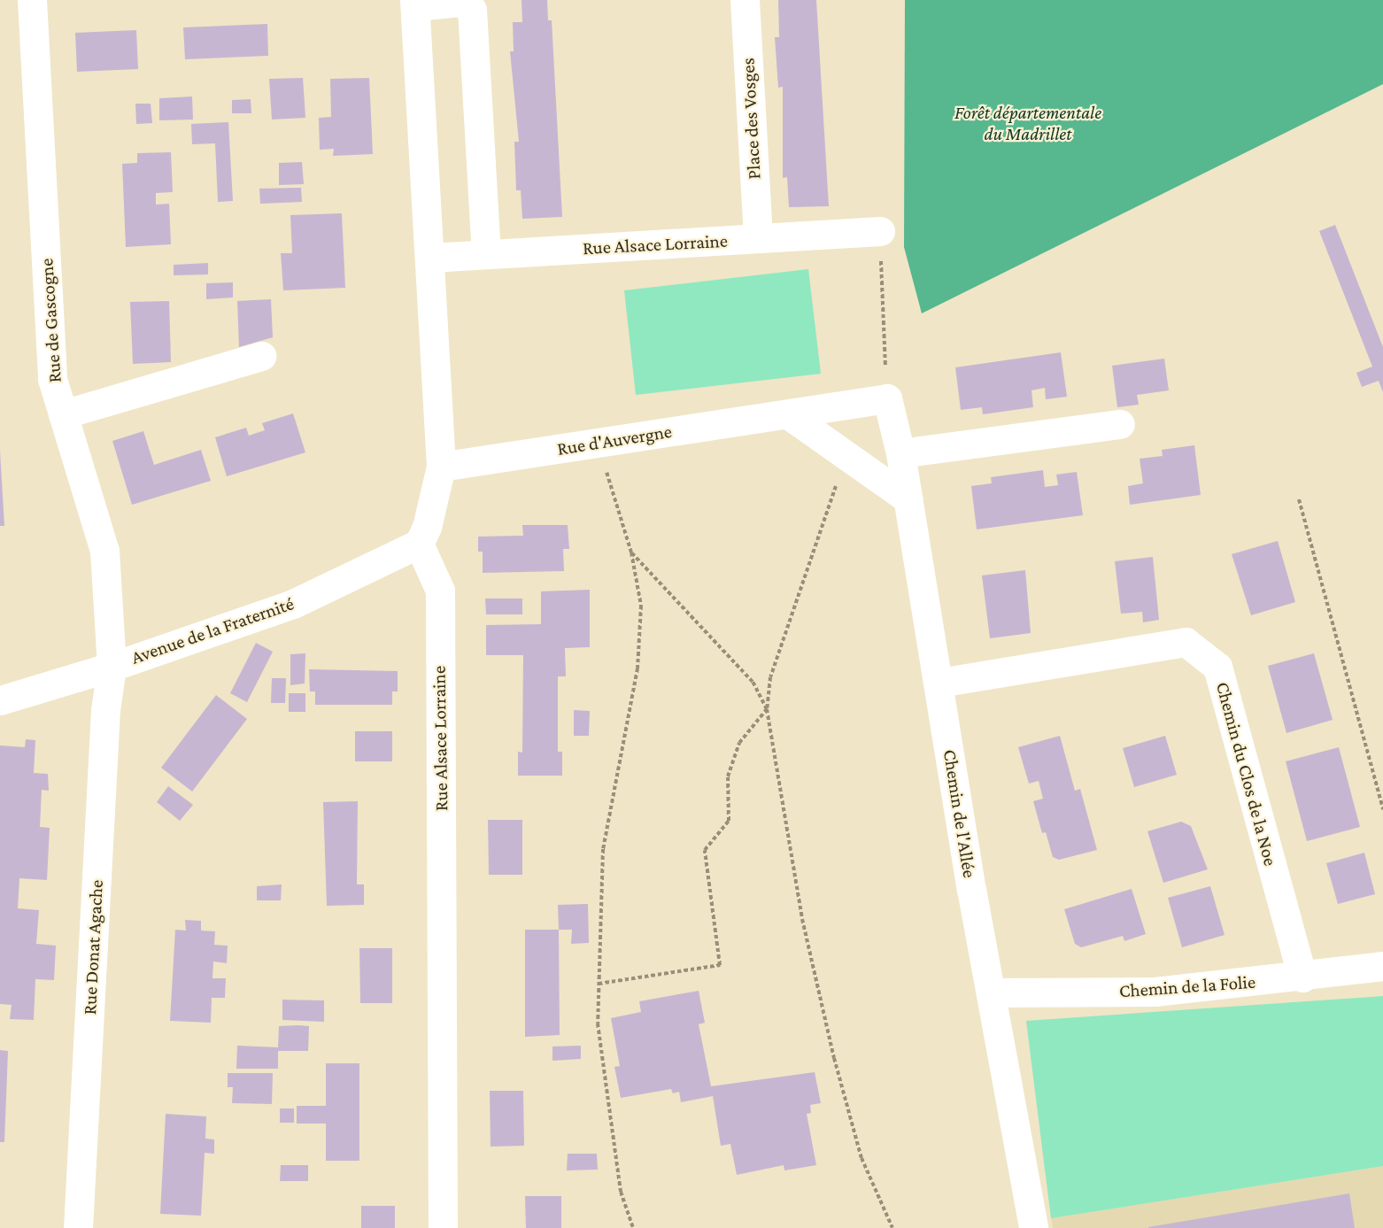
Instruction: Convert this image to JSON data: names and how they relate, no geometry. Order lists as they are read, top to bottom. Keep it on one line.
{"streets":{"street":["Place des Vosges","Rue Alsace Lorraine","Rue de Gascogne","Rue d'Auvergne","Avenue de la Fraternité","Chemin du Clos de la Noe","Chemin de l'Allée","Rue Donat Agache","Chemin de la Folie"]},"crossings":[["Place des Vosges","Rue Alsace Lorraine"],["Rue Alsace Lorraine","Avenue de la Fraternité"],["Rue de Gascogne","Avenue de la Fraternité"],["Rue de Gascogne","Rue Donat Agache"],["Rue d'Auvergne","Chemin de l'Allée"],["Avenue de la Fraternité","Rue Donat Agache"],["Chemin du Clos de la Noe","Chemin de l'Allée"],["Chemin du Clos de la Noe","Chemin de la Folie"],["Chemin de l'Allée","Chemin de la Folie"]],"parks":["Forêt départementale du Madrillet"]}
